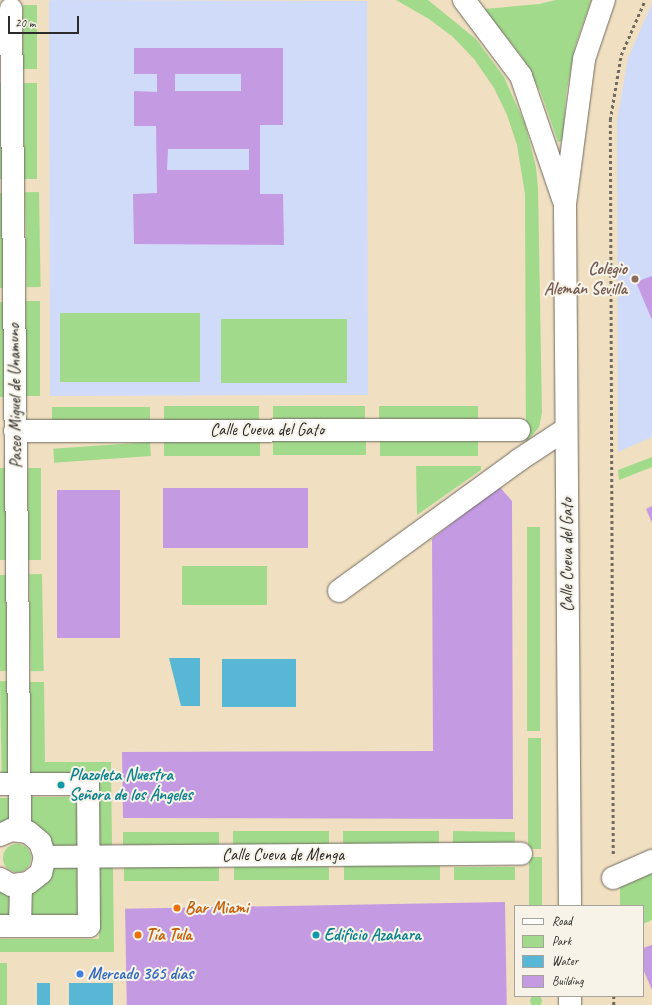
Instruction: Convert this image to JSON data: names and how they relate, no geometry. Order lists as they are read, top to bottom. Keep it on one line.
{"streets":{"street":["Paseo Miguel de Unamuno","Calle Cueva del Gato","Calle Cueva de Menga"]},"crossings":[["Paseo Miguel de Unamuno","Calle Cueva del Gato"]],"places":["Colegio Alemán Sevilla","Plazoleta Nuestra Señora de los Ángeles","Bar Miami","Tía Tula","Edificio Azahara","Mercado 365 días"],"legend":["Road","Park","Water","Building"],"scale_bar":"20 m"}
